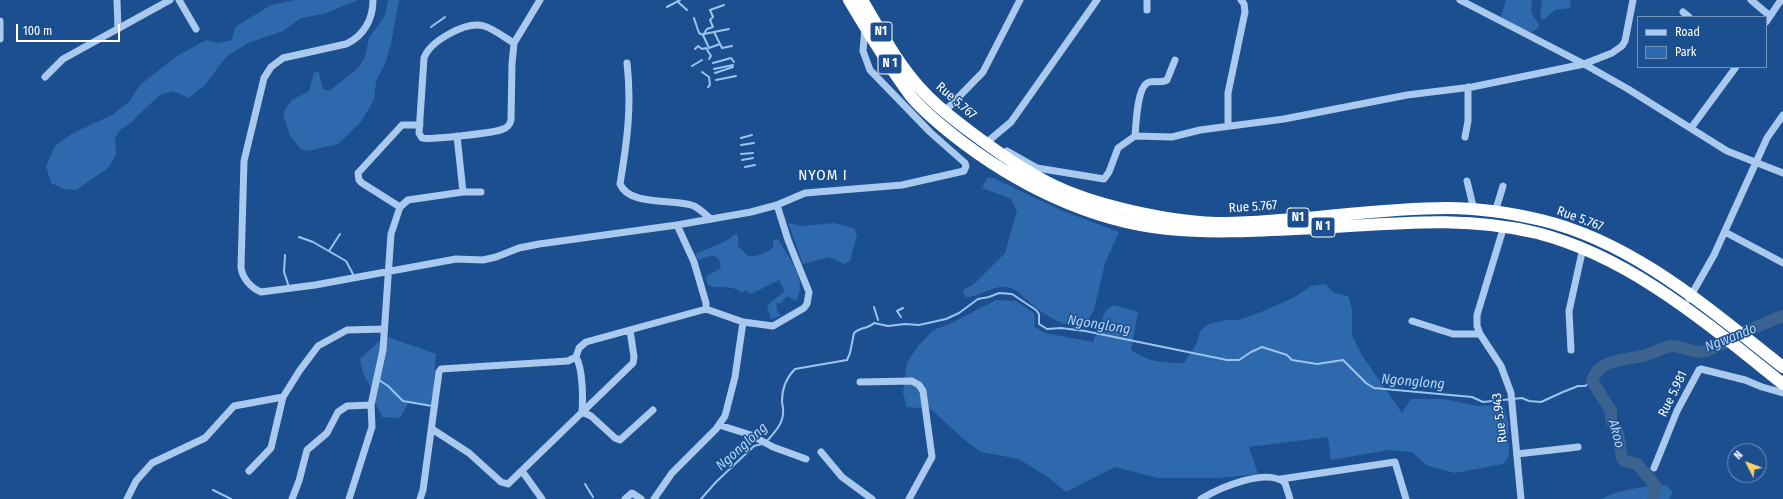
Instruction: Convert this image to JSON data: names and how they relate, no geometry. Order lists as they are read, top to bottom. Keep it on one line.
{"streets":{"highway":["N1","N 1","Rue 5.767"],"street":["Rue 5.981","Rue 5.943"]},"crossings":[["N 1","Rue 5.943"]],"districts":["NYOM I"],"water":["Ngonglong","Ngwando","Akoo"],"legend":["Road","Park"],"scale_bar":"100 m","north":"top left"}
